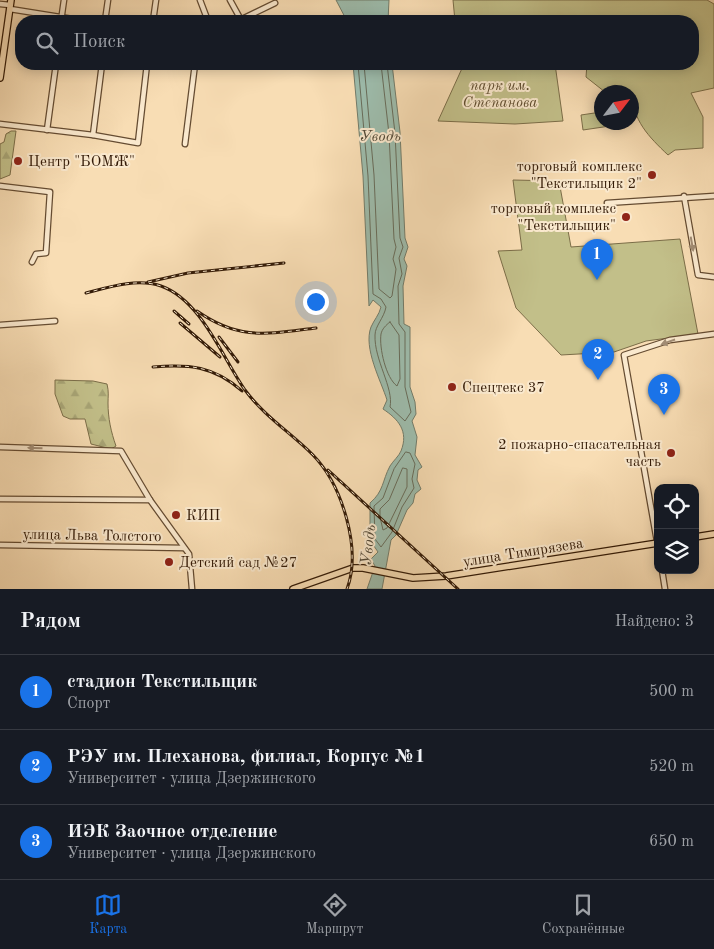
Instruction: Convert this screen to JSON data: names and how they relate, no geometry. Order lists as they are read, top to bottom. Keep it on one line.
{"streets":{"main road":["улица Тимирязева"],"street":["улица Льва Толстого"]},"water":["Уводь"],"parks":["парк им. Степанова"],"places":["Центр \"БОМЖ\"","торговый комплекс \"Текстильщик 2\"","торговый комплекс \"Текстильщик\"","Спецтекс 37","2 пожарно-спасательная часть","КИП","Детский сад №27"],"north":"top right","page":{"search":"Поиск","pins":["1","2","3"],"heading":["Рядом","Найдено: 3"],"list":[{"mark":"1","name":"стадион Текстильщик","note":"Спорт","value":"500 m"},{"mark":"2","name":"РЭУ им. Плеханова, филиал, Корпус №1","note":"Университет · улица Дзержинского","value":"520 m"},{"mark":"3","name":"ИЭК Заочное отделение","note":"Университет · улица Дзержинского","value":"650 m"}],"nav":["Карта","Маршрут","Сохранённые"]}}
